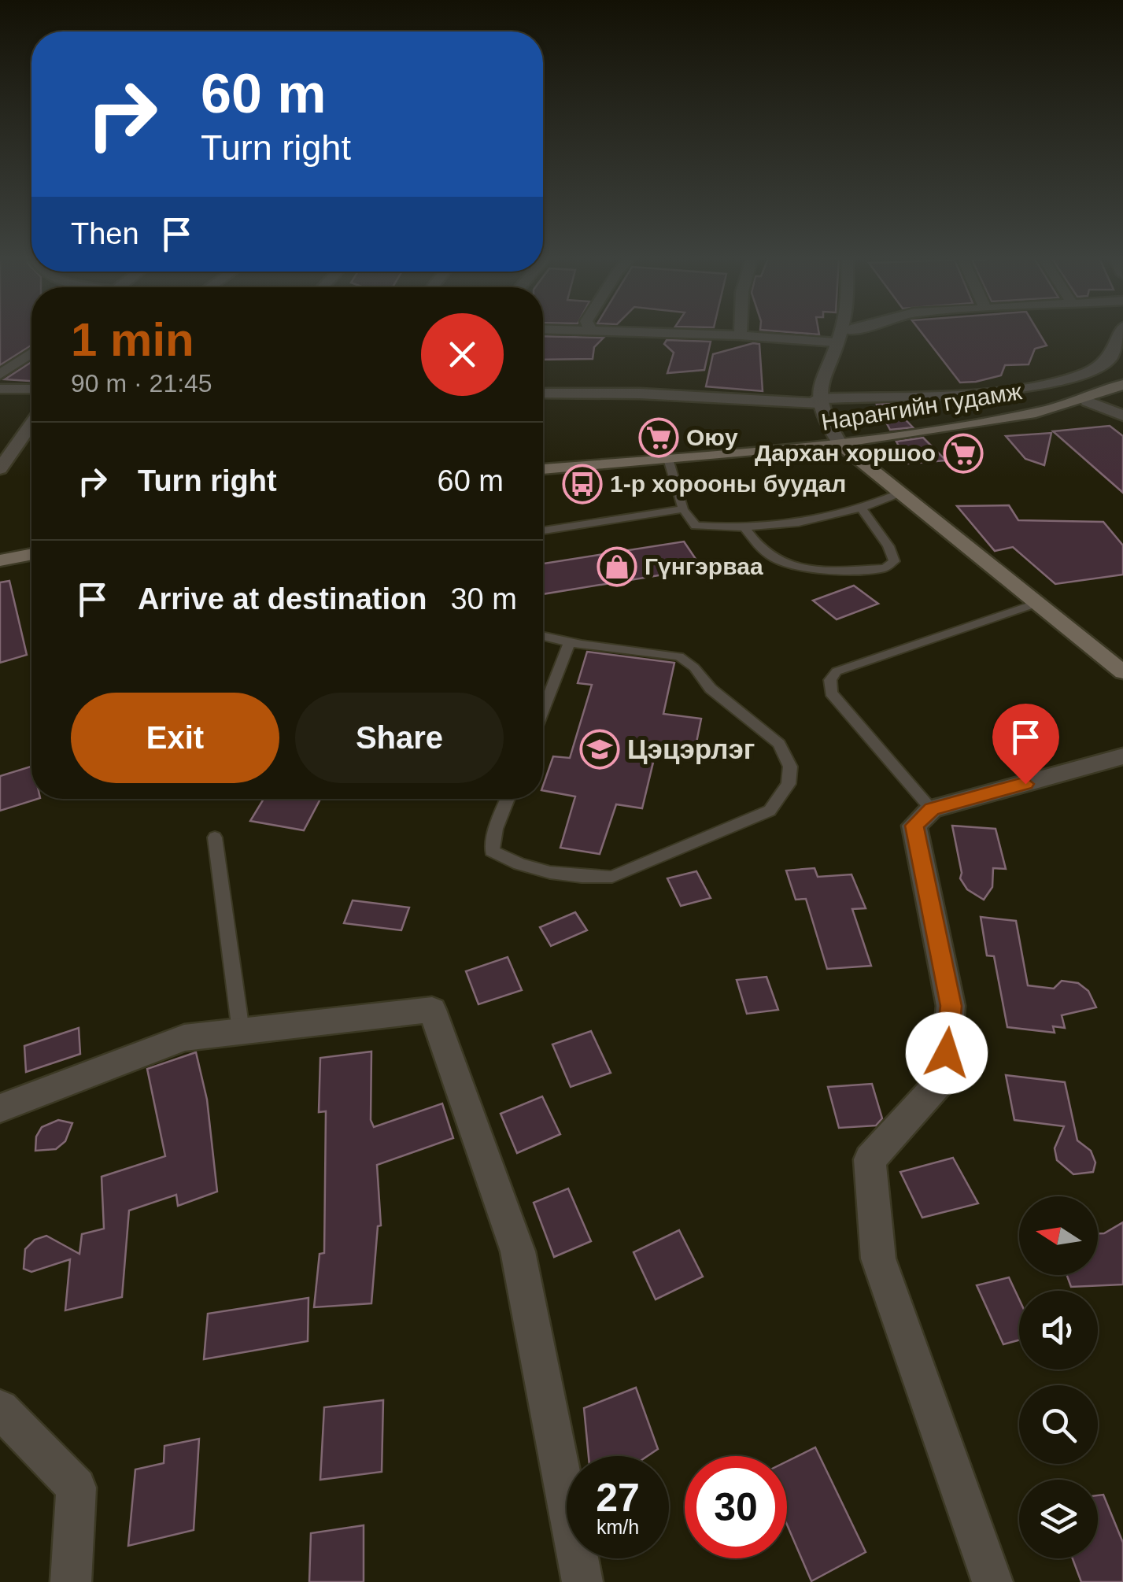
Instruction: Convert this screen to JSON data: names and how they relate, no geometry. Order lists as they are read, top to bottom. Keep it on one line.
{"streets":{"main road":["Нарангийн гудамж"]},"places":{"supermarket":["Оюу","Дархан хоршоо"],"bus stop":["1-р хорооны буудал"],"shop":["Гүнгэрваа"],"school or university":["Цэцэрлэг"]},"north":"left","page":{"turn":["60 m","Turn right"],"then":"Then","heading":["1 min","90 m · 21:45"],"list":[{"name":"Turn right","value":"60 m"},{"name":"Arrive at destination","value":"30 m"}],"buttons":["Exit","Share"],"speed":"27 km/h","limit":"30"}}
